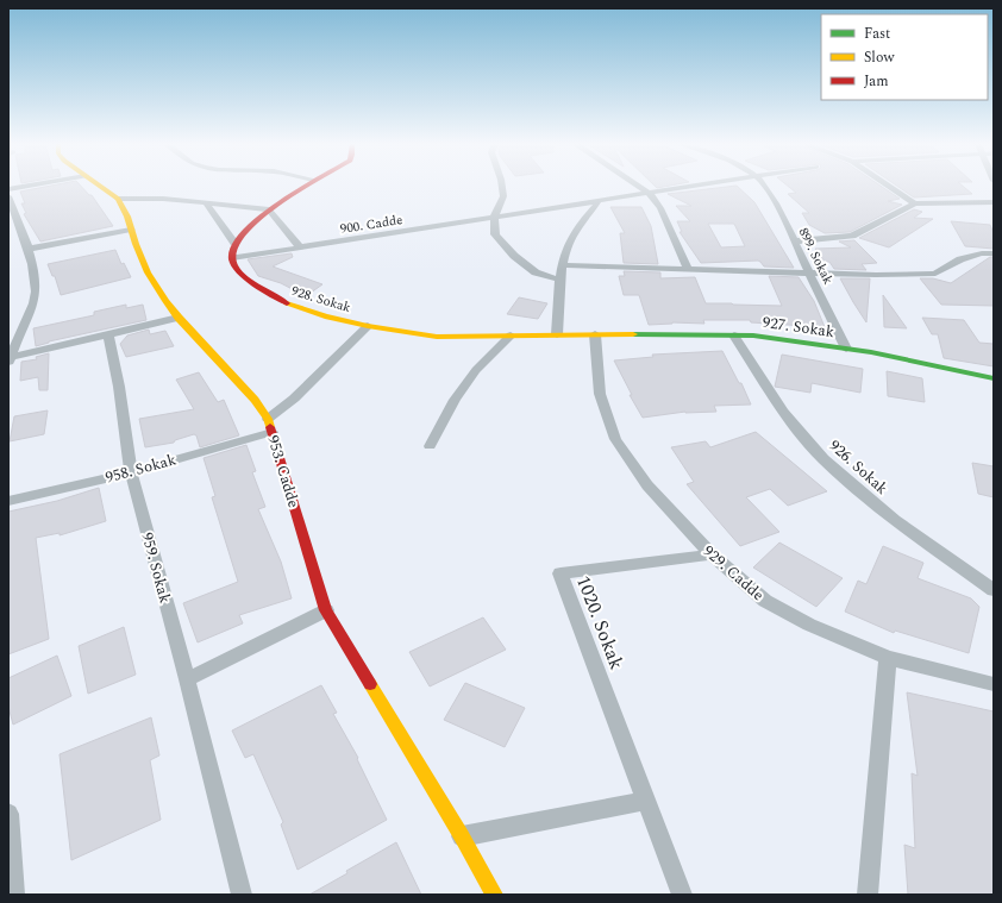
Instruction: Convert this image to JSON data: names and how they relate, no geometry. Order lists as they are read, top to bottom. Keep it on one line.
{"streets":{"street":["900. Cadde","899. Sokak","928. Sokak","927. Sokak","926. Sokak","958. Sokak","953. Cadde","959. Sokak","929. Cadde","1020. Sokak"]},"crossings":[["900. Cadde","928. Sokak"],["899. Sokak","927. Sokak"],["928. Sokak","927. Sokak"],["928. Sokak","929. Cadde"],["927. Sokak","926. Sokak"],["927. Sokak","929. Cadde"],["958. Sokak","953. Cadde"],["958. Sokak","959. Sokak"],["929. Cadde","1020. Sokak"]],"legend":["Fast","Slow","Jam"]}
